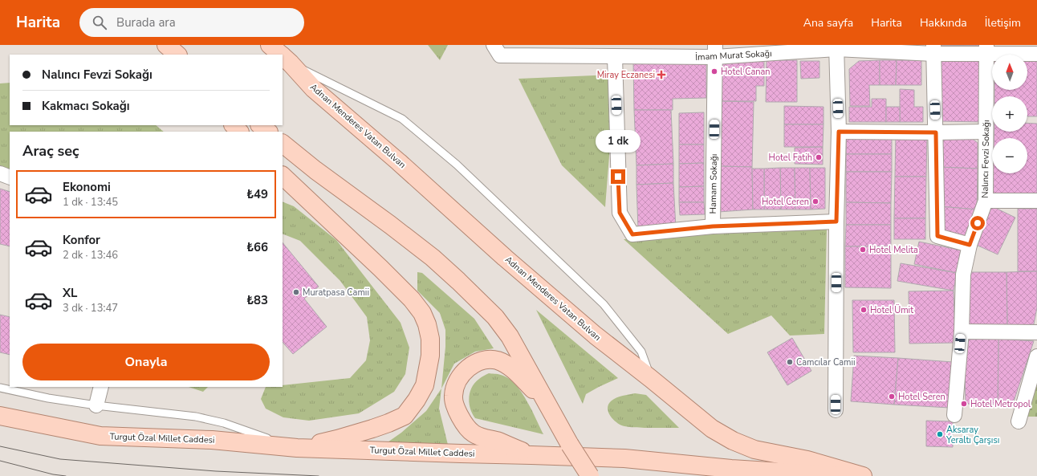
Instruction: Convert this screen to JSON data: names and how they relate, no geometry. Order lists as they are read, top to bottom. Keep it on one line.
{"streets":{"main road":["Adnan Menderes Vatan Bulvarı","Turgut Özal Millet Caddesi"],"street":["İmam Murat Sokağı","Nalıncı Fevzi Sokağı","Hamam Sokağı"]},"crossings":[["İmam Murat Sokağı","Nalıncı Fevzi Sokağı"],["İmam Murat Sokağı","Hamam Sokağı"]],"places":{"other":["Hotel Canan","Hotel Fatih","Hotel Ceren","Hotel Melita","Muratpasa Camii","Hotel Ümit","Camcılar Camii","Hotel Seren","Hotel Metropol","Aksaray Yeraltı Çarşısı"],"health":["Miray Eczanesi"]},"north":"top","page":{"header":"Harita","search":"Burada ara","nav":["Ana sayfa","Harita","Hakkında","İletişim"],"map_buttons":["+","−"],"banner":["Nalıncı Fevzi Sokağı","Kakmacı Sokağı"],"bubble":"1 dk","heading":"Araç seç","list":[{"name":"Ekonomi","note":"1 dk · 13:45","value":"₺49"},{"name":"Konfor","note":"2 dk · 13:46","value":"₺66"},{"name":"XL","note":"3 dk · 13:47","value":"₺83"}],"buttons":"Onayla"}}
